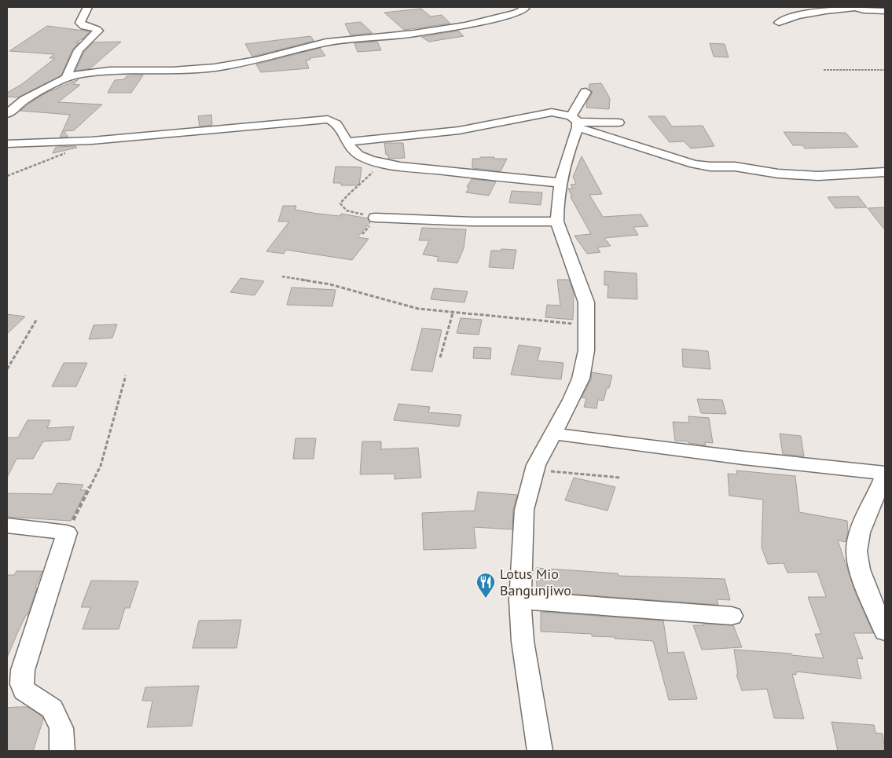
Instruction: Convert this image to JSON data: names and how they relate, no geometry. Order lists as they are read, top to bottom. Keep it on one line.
{"places":{"restaurant":["Lotus Mio Bangunjiwo"]}}
